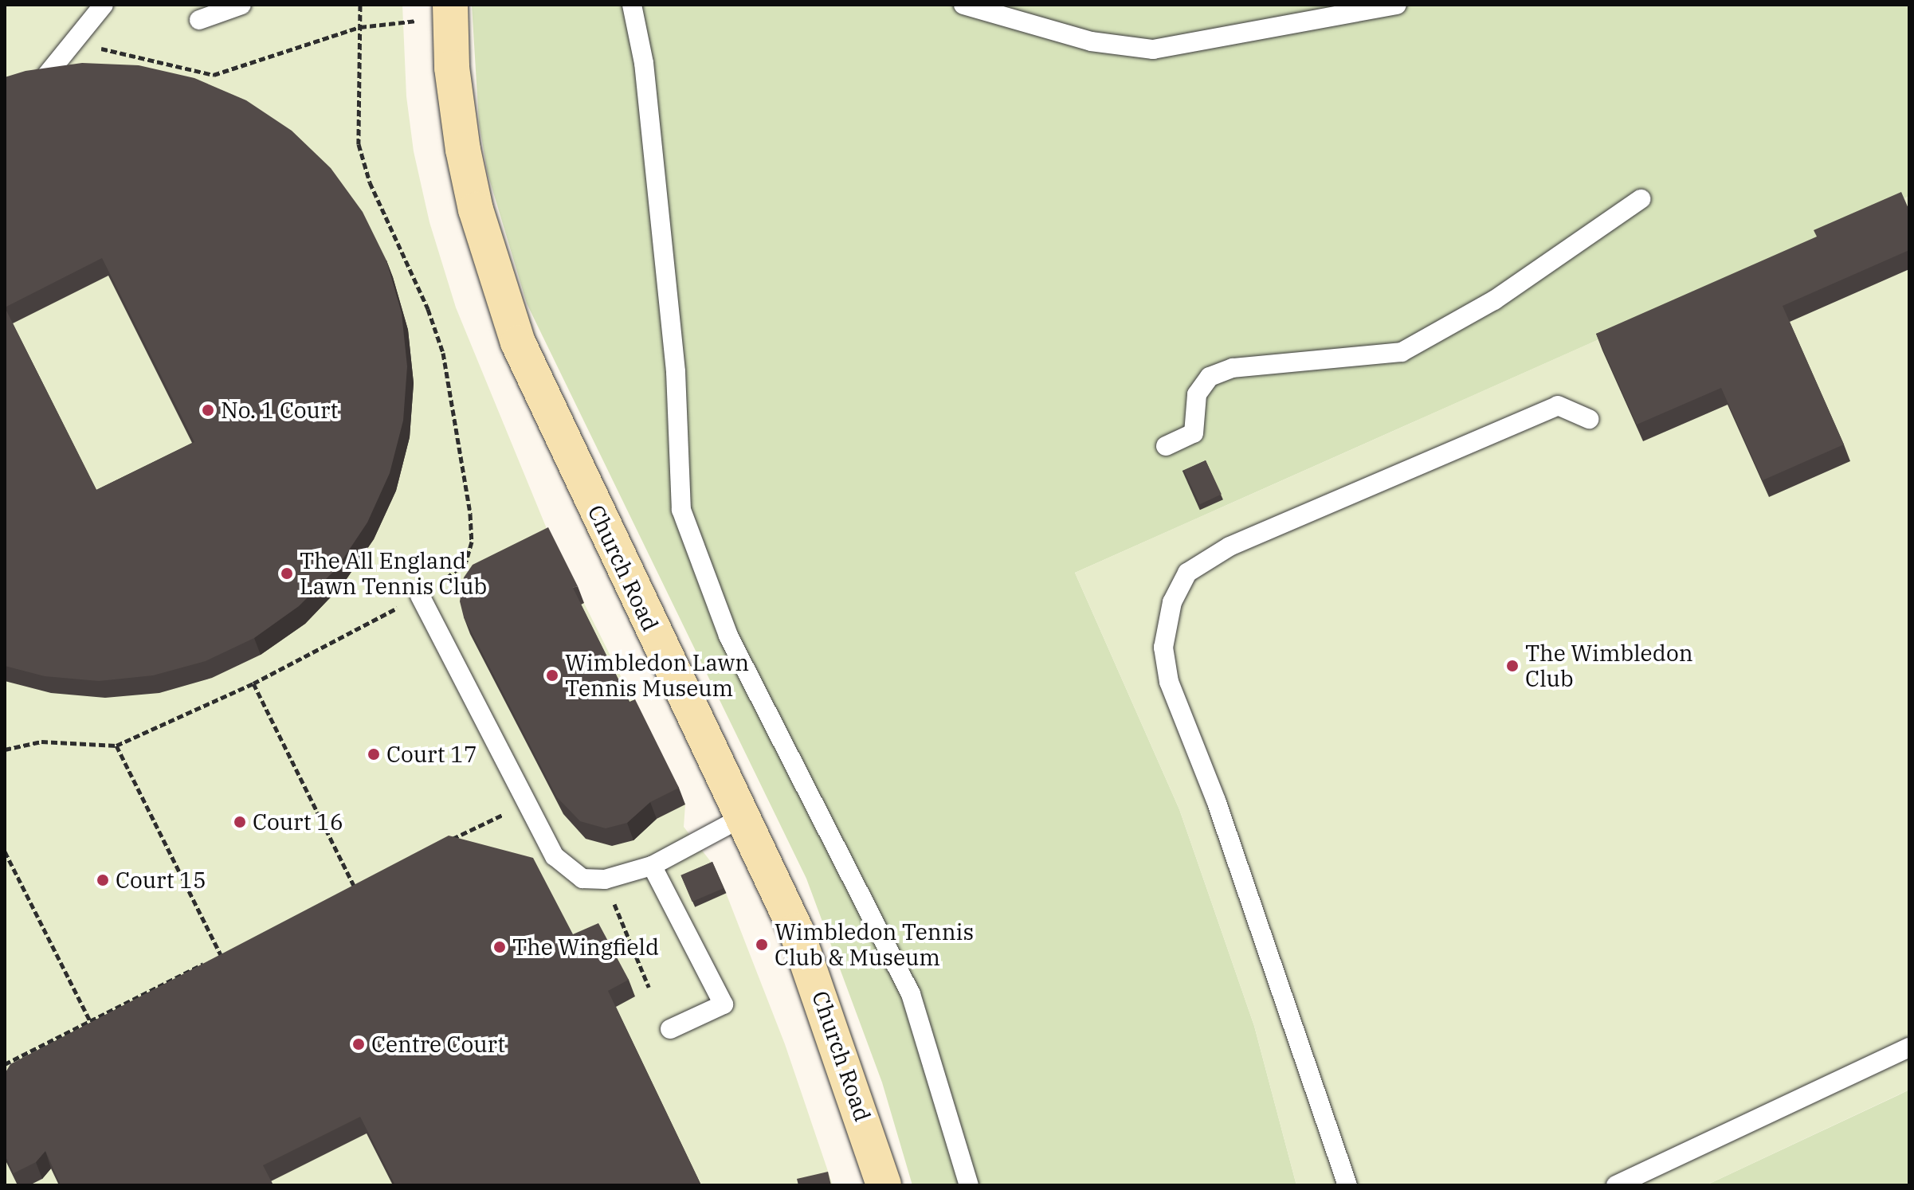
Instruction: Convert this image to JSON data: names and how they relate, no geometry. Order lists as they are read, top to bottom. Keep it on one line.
{"streets":{"street":["Church Road"]},"places":["No. 1 Court","The All England Lawn Tennis Club","The Wimbledon Club","Wimbledon Lawn Tennis Museum","Court 17","Court 16","Court 15","Wimbledon Tennis Club & Museum","The Wingfield","Centre Court"]}
